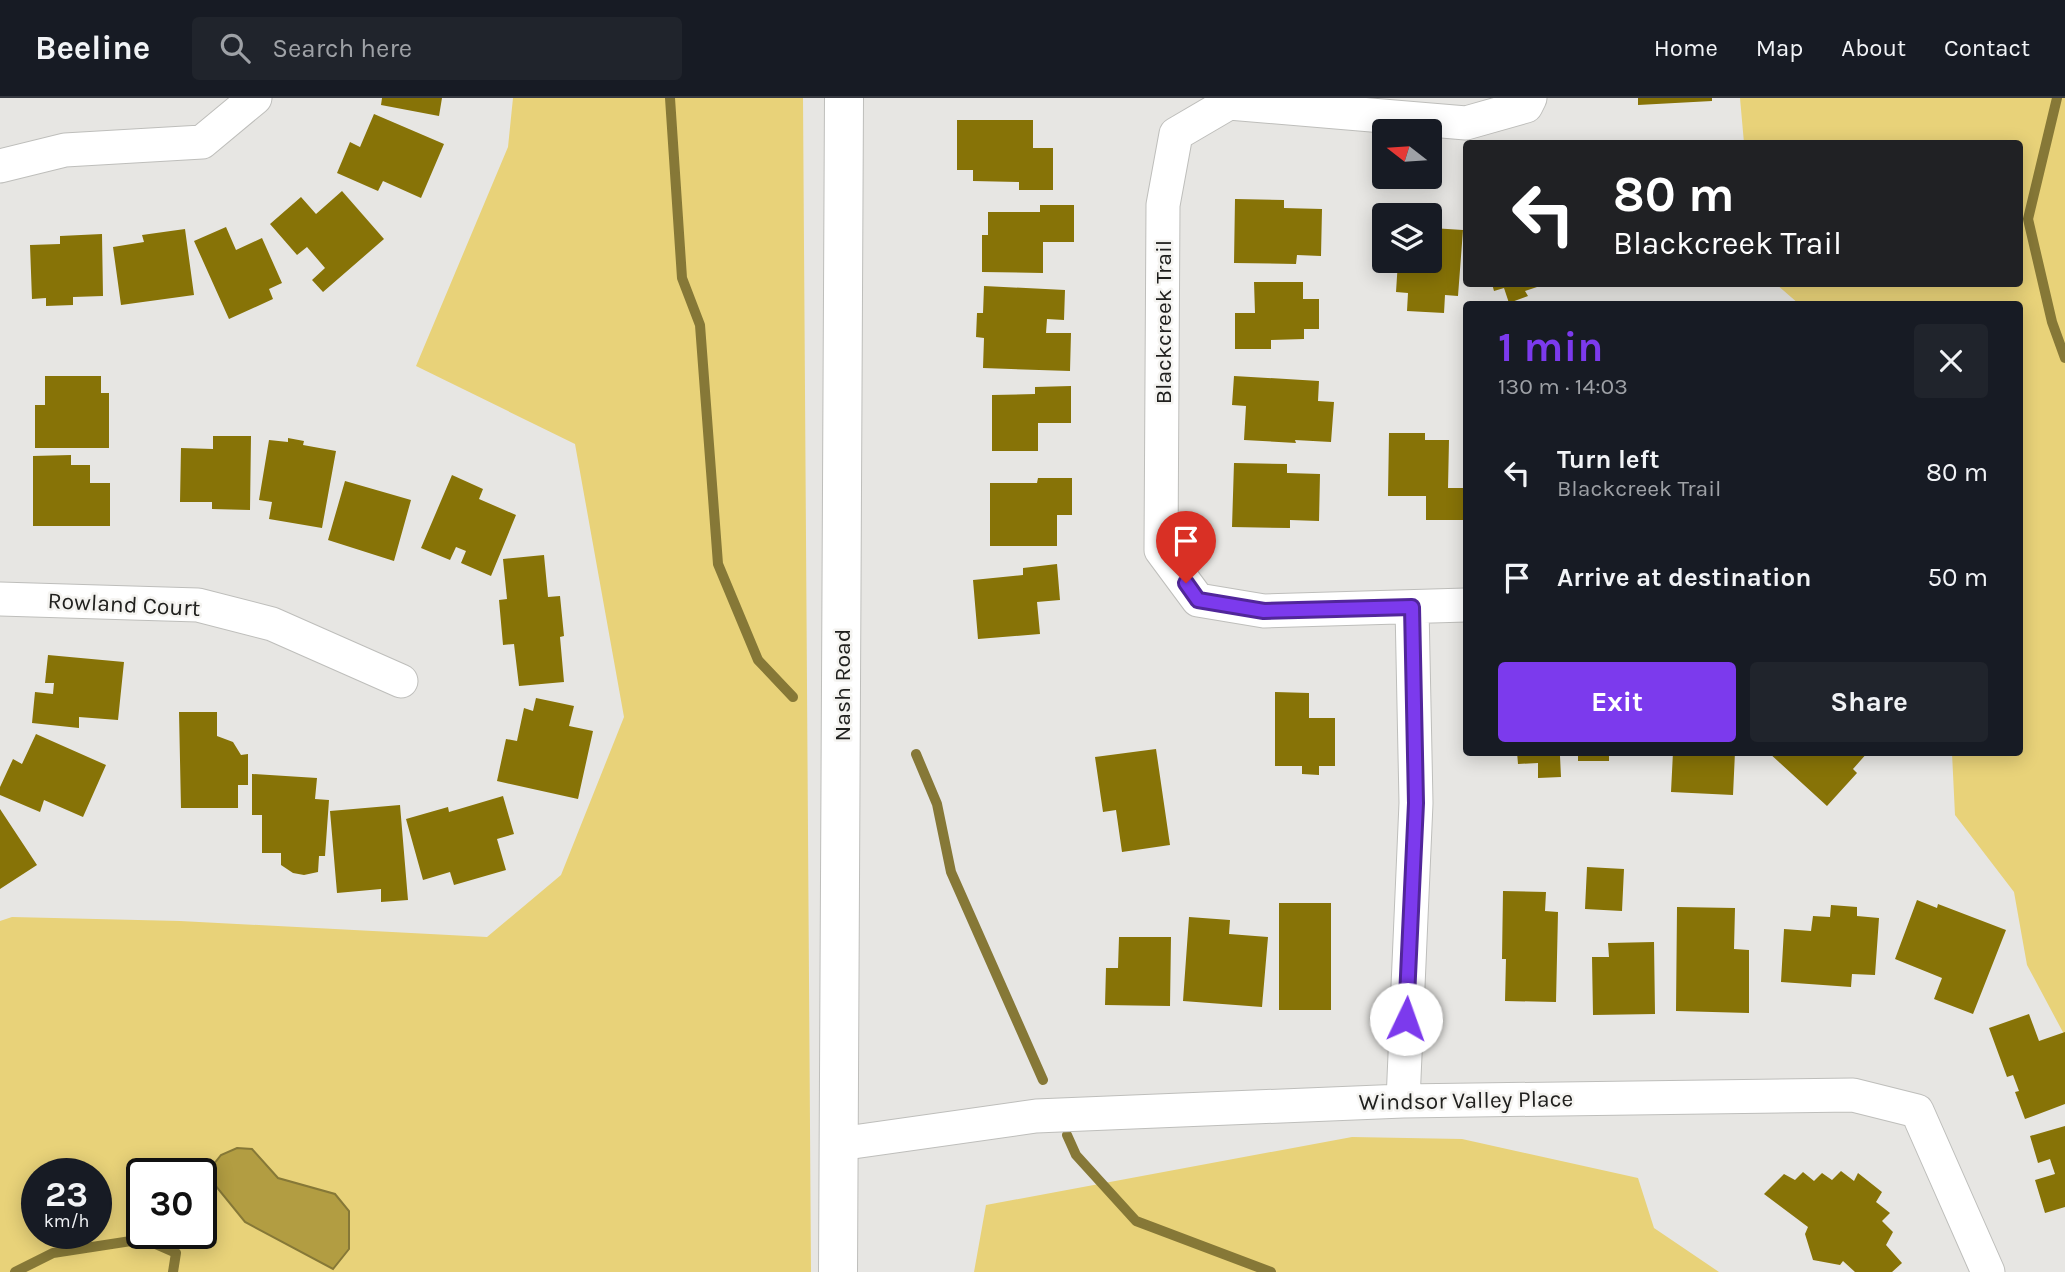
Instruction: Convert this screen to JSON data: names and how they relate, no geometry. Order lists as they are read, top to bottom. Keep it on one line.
{"streets":{"street":["Blackcreek Trail","Rowland Court","Nash Road","Windsor Valley Place"]},"crossings":[["Nash Road","Windsor Valley Place"]],"north":"left","page":{"header":"Beeline","search":"Search here","nav":["Home","Map","About","Contact"],"turn":["80 m","Blackcreek Trail"],"heading":["1 min","130 m · 14:03"],"list":[{"name":"Turn left","note":"Blackcreek Trail","value":"80 m"},{"name":"Arrive at destination","value":"50 m"}],"buttons":["Exit","Share"],"speed":"23 km/h","limit":"30"}}
